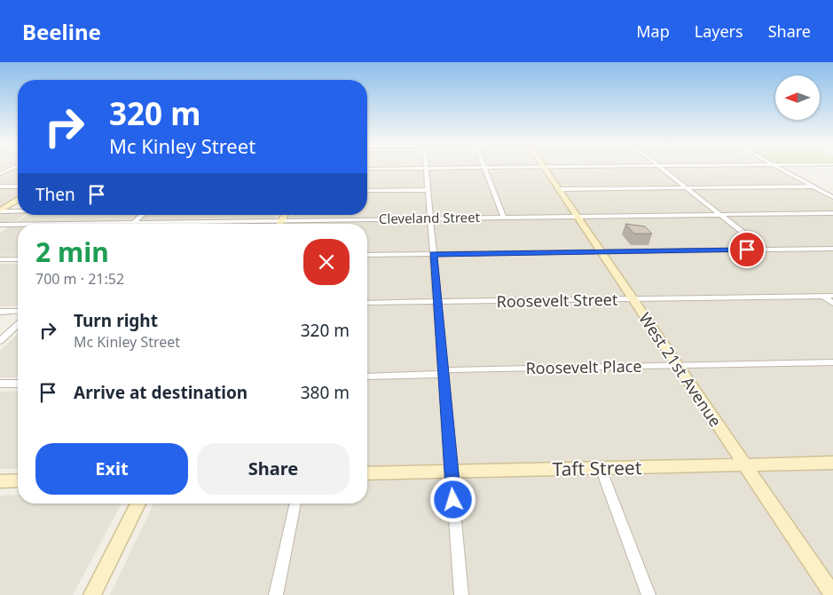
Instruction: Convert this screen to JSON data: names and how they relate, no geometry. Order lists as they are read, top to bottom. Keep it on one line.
{"streets":{"street":["Cleveland Street","Roosevelt Street","Roosevelt Place","West 21st Avenue","Taft Street"]},"crossings":[["Cleveland Street","West 21st Avenue"],["Roosevelt Street","West 21st Avenue"],["Roosevelt Place","West 21st Avenue"],["West 21st Avenue","Taft Street"]],"north":"left","page":{"header":"Beeline","nav":["Map","Layers","Share"],"turn":["320 m","Mc Kinley Street"],"then":"Then","heading":["2 min","700 m · 21:52"],"list":[{"name":"Turn right","note":"Mc Kinley Street","value":"320 m"},{"name":"Arrive at destination","value":"380 m"}],"buttons":["Exit","Share"]}}
